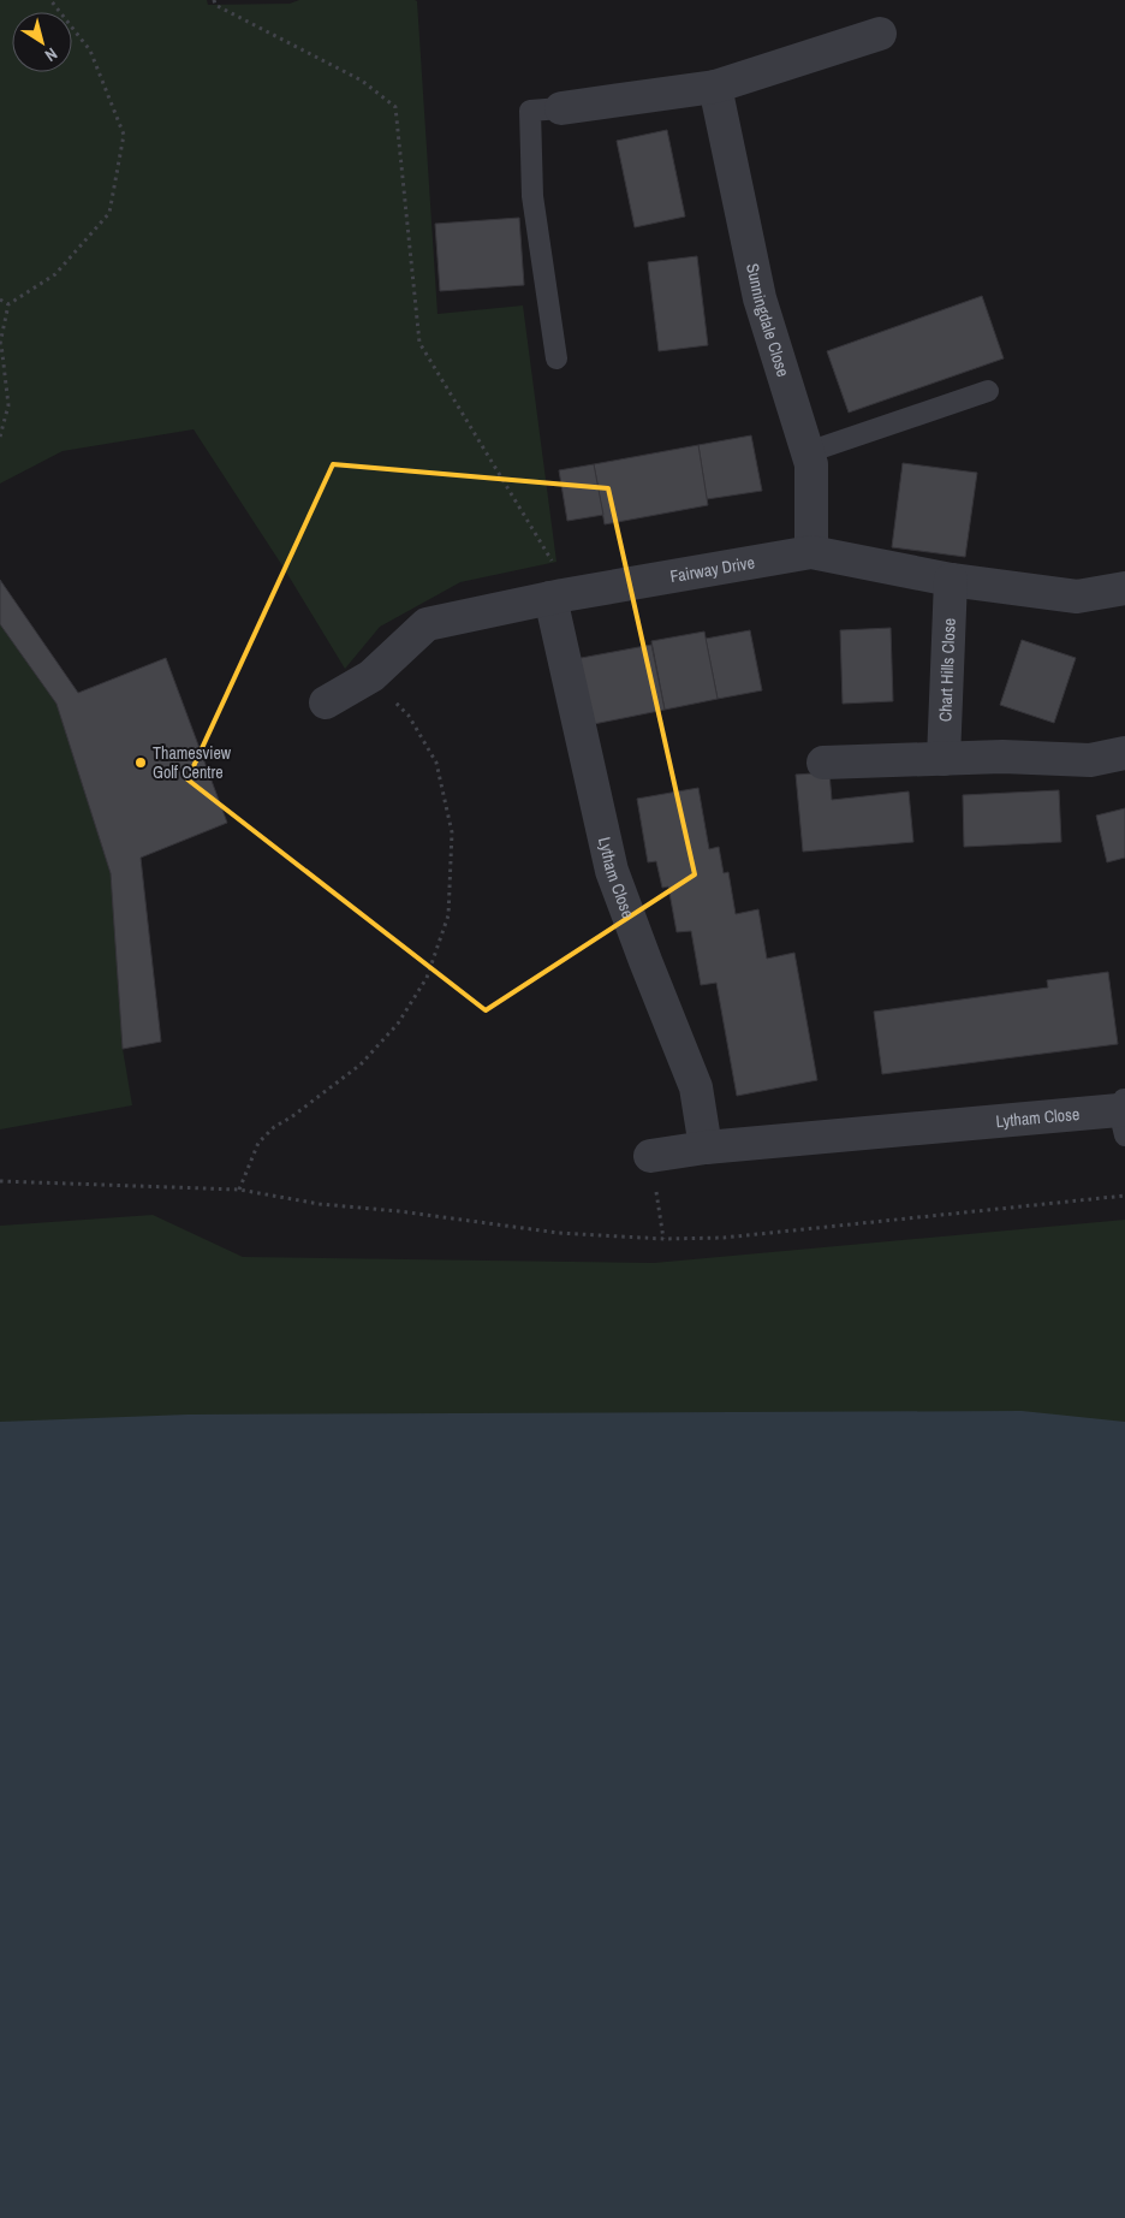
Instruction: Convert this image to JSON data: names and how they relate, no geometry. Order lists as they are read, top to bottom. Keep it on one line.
{"streets":{"street":["Sunningdale Close","Fairway Drive","Chart Hills Close","Lytham Close"]},"crossings":[["Sunningdale Close","Fairway Drive"],["Fairway Drive","Chart Hills Close"],["Fairway Drive","Lytham Close"]],"places":["Thamesview Golf Centre"],"north":"bottom right"}
